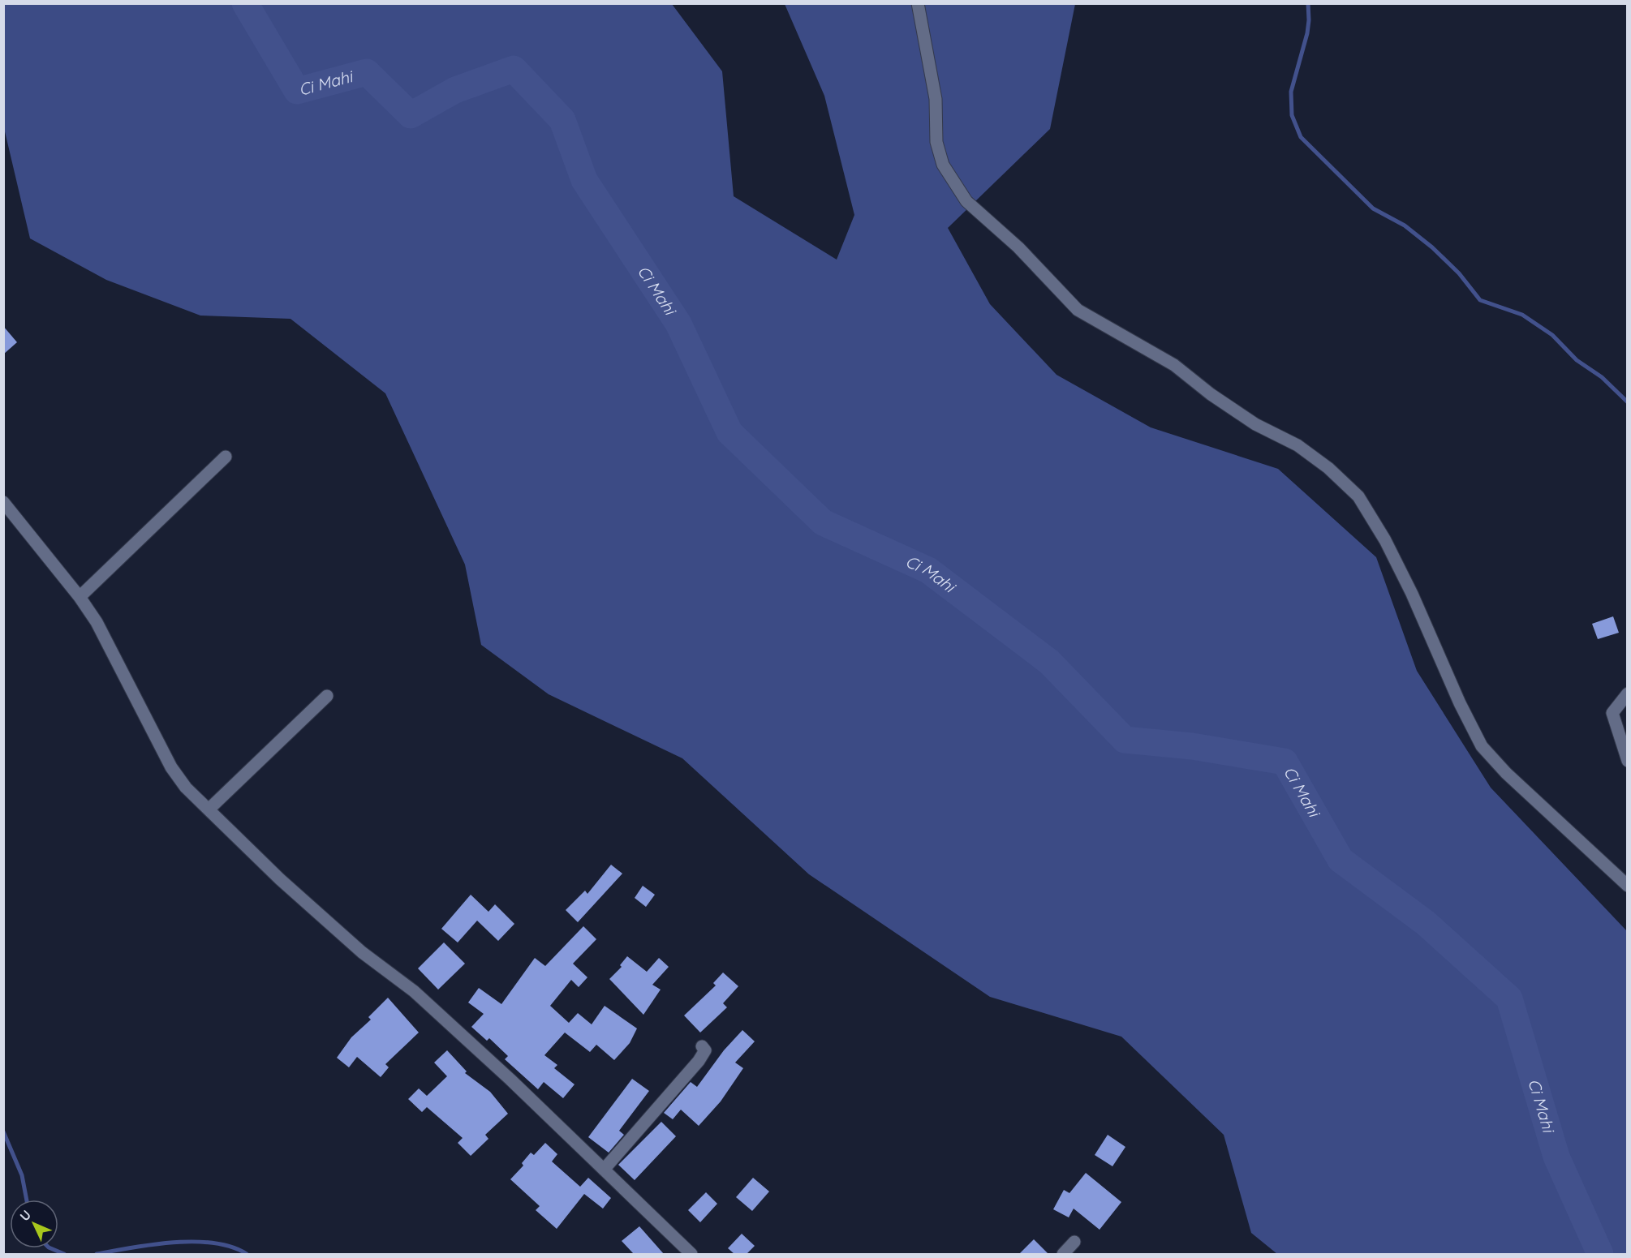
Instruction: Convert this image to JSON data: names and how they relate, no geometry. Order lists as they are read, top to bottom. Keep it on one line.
{"water":["Ci Mahi"],"north":"top left"}
